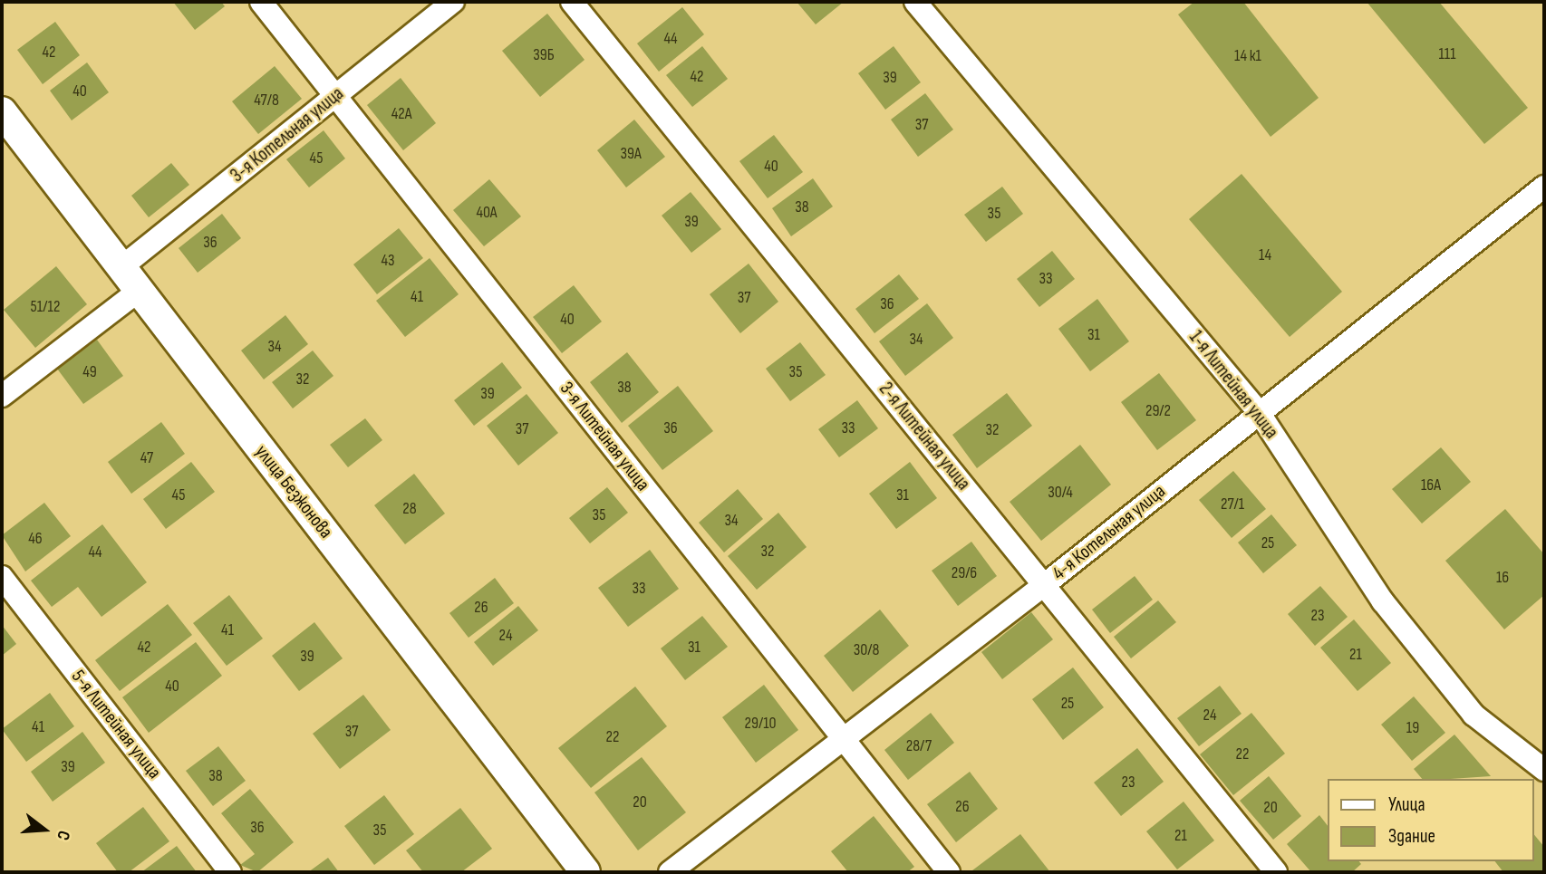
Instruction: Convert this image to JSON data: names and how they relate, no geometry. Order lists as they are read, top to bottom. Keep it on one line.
{"streets":{"street":["3-я Котельная улица","1-я Литейная улица","3-я Литейная улица","2-я Литейная улица","улица Безжонова","4-я Котельная улица","5-я Литейная улица"]},"crossings":[["3-я Котельная улица","3-я Литейная улица"],["3-я Котельная улица","улица Безжонова"],["1-я Литейная улица","4-я Котельная улица"],["3-я Литейная улица","4-я Котельная улица"],["2-я Литейная улица","4-я Котельная улица"]],"house_numbers":["44","42","111","39Б","14 к1","42","39","40","47/8","42А","37","39А","45","40","38","40А","35","39","36","14","43","33","41","37","36","51/12","40","31","34","34","49","35","32","38","39","29/2","36","33","37","32","47","16А","30/4","45","31","27/1","28","35","34","46","25","32","44","29/6","16","33","26","23","41","24","42","31","30/8","21","39","40","25","24","29/10","41","19","37","22","28/7","22","39","38","23","20","26","20","36","35","21"],"legend":["Улица","Здание"],"north":"right"}
